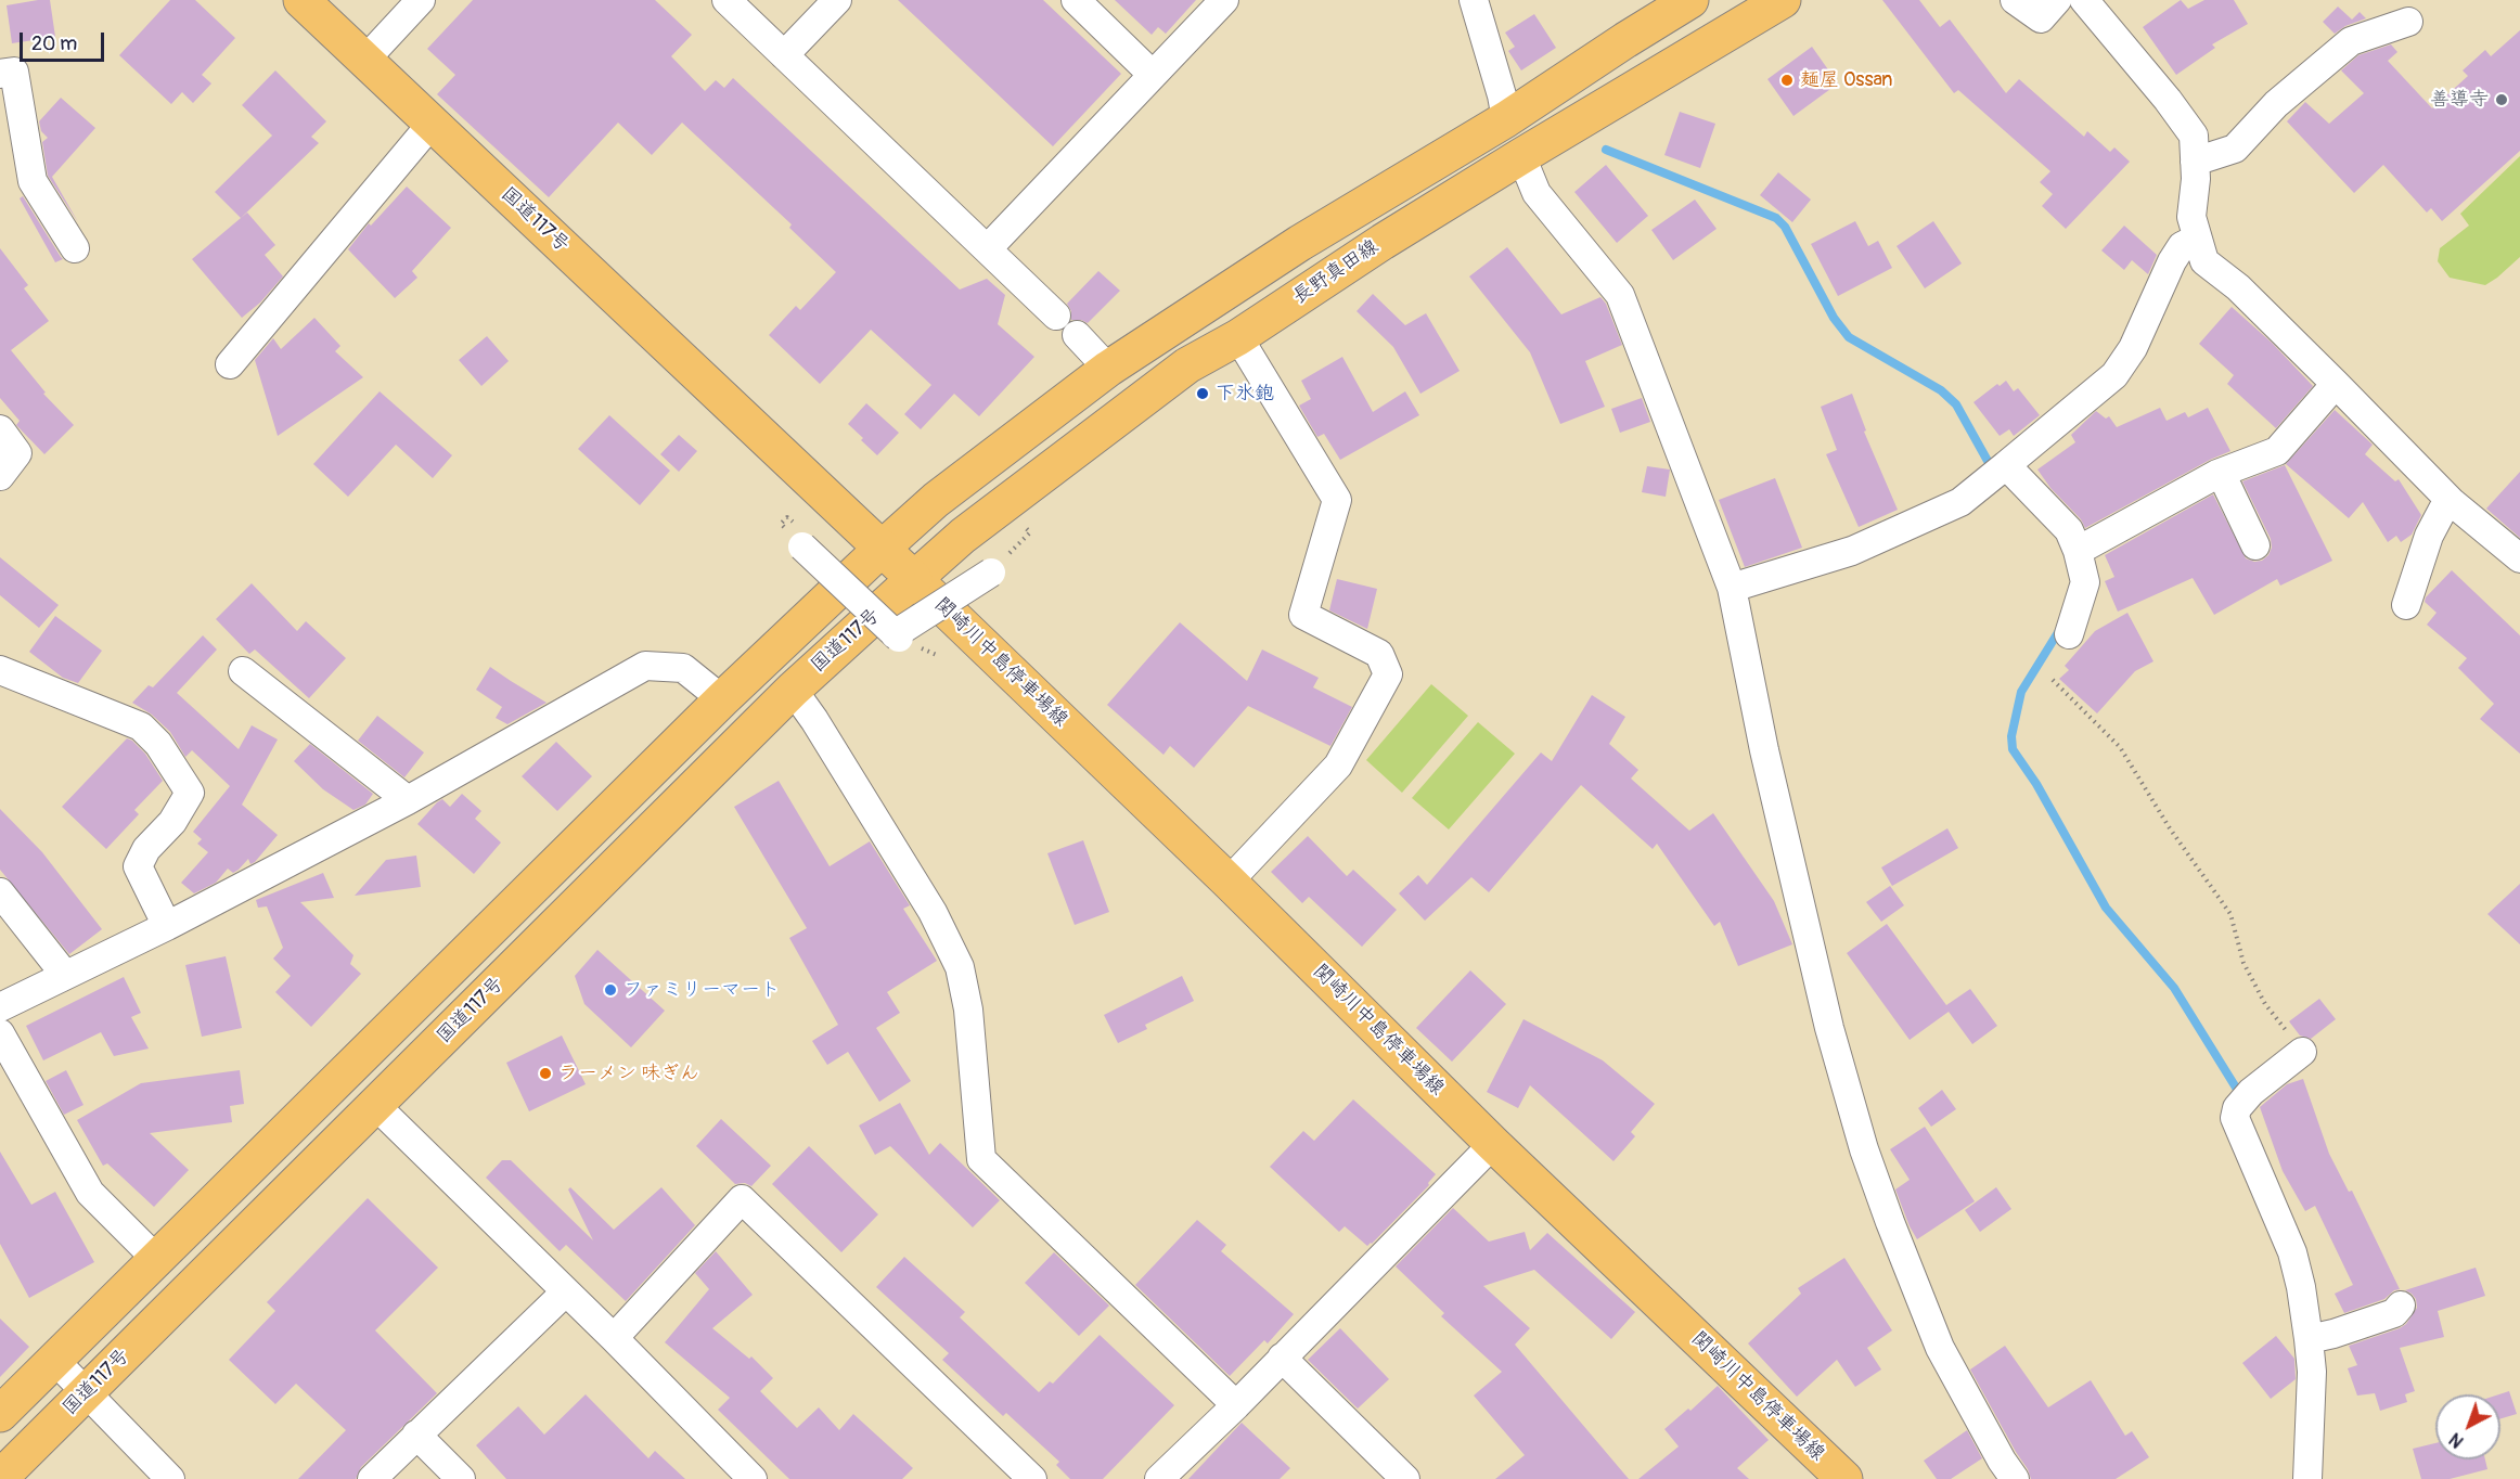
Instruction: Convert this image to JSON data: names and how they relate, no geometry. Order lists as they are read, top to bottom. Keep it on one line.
{"streets":{"main road":["国道117号","長野真田線","関崎川中島停車場線"]},"crossings":[["国道117号","長野真田線"],["国道117号","関崎川中島停車場線"],["長野真田線","関崎川中島停車場線"]],"places":["麺屋 Ossan","善導寺","下氷鉋","ファミリーマート","ラーメン 味ぎん"],"scale_bar":"20 m","north":"bottom left"}
